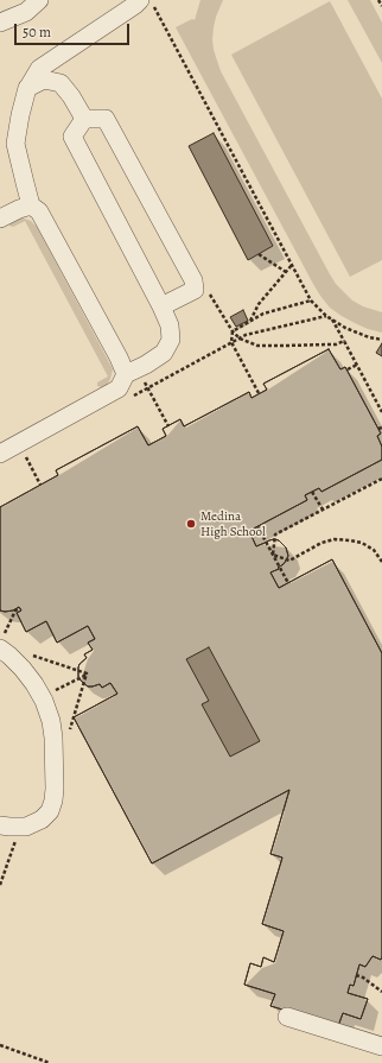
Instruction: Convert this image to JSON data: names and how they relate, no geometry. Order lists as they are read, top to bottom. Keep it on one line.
{"places":["Medina High School"],"scale_bar":"50 m"}
